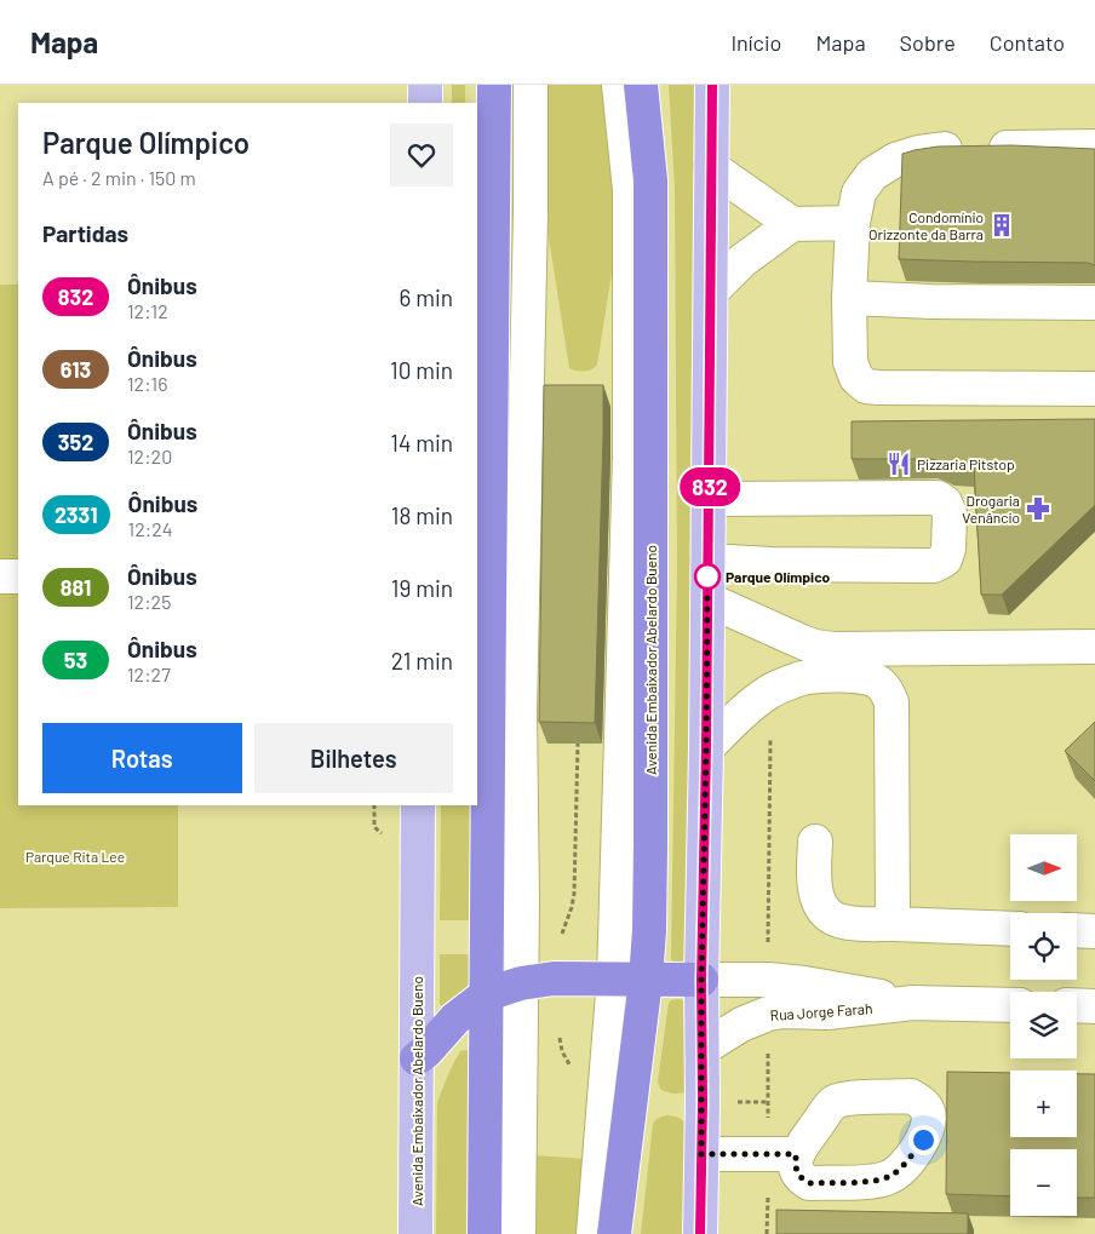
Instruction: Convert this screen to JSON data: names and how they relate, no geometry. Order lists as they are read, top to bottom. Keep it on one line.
{"streets":{"highway":["Avenida Embaixador Abelardo Bueno"],"street":["Rua Jorge Farah"]},"parks":["Parque Rita Lee"],"places":{"building":["Condomínio Orizzonte da Barra"],"restaurant":["Pizzaria Pitstop"],"pharmacy":["Drogaria Venâncio"],"other":["Parque Olímpico"]},"lines":["bus line 832"],"north":"right","page":{"header":"Mapa","nav":["Início","Mapa","Sobre","Contato"],"on_map":"832","heading":[["Parque Olímpico","A pé · 2 min · 150 m"],"Partidas"],"list":[{"mark":"832","name":"Ônibus","note":"12:12","value":"6 min"},{"mark":"613","name":"Ônibus","note":"12:16","value":"10 min"},{"mark":"352","name":"Ônibus","note":"12:20","value":"14 min"},{"mark":"2331","name":"Ônibus","note":"12:24","value":"18 min"},{"mark":"881","name":"Ônibus","note":"12:25","value":"19 min"},{"mark":"53","name":"Ônibus","note":"12:27","value":"21 min"}],"buttons":["Rotas","Bilhetes"],"map_buttons":["+","−"]}}
